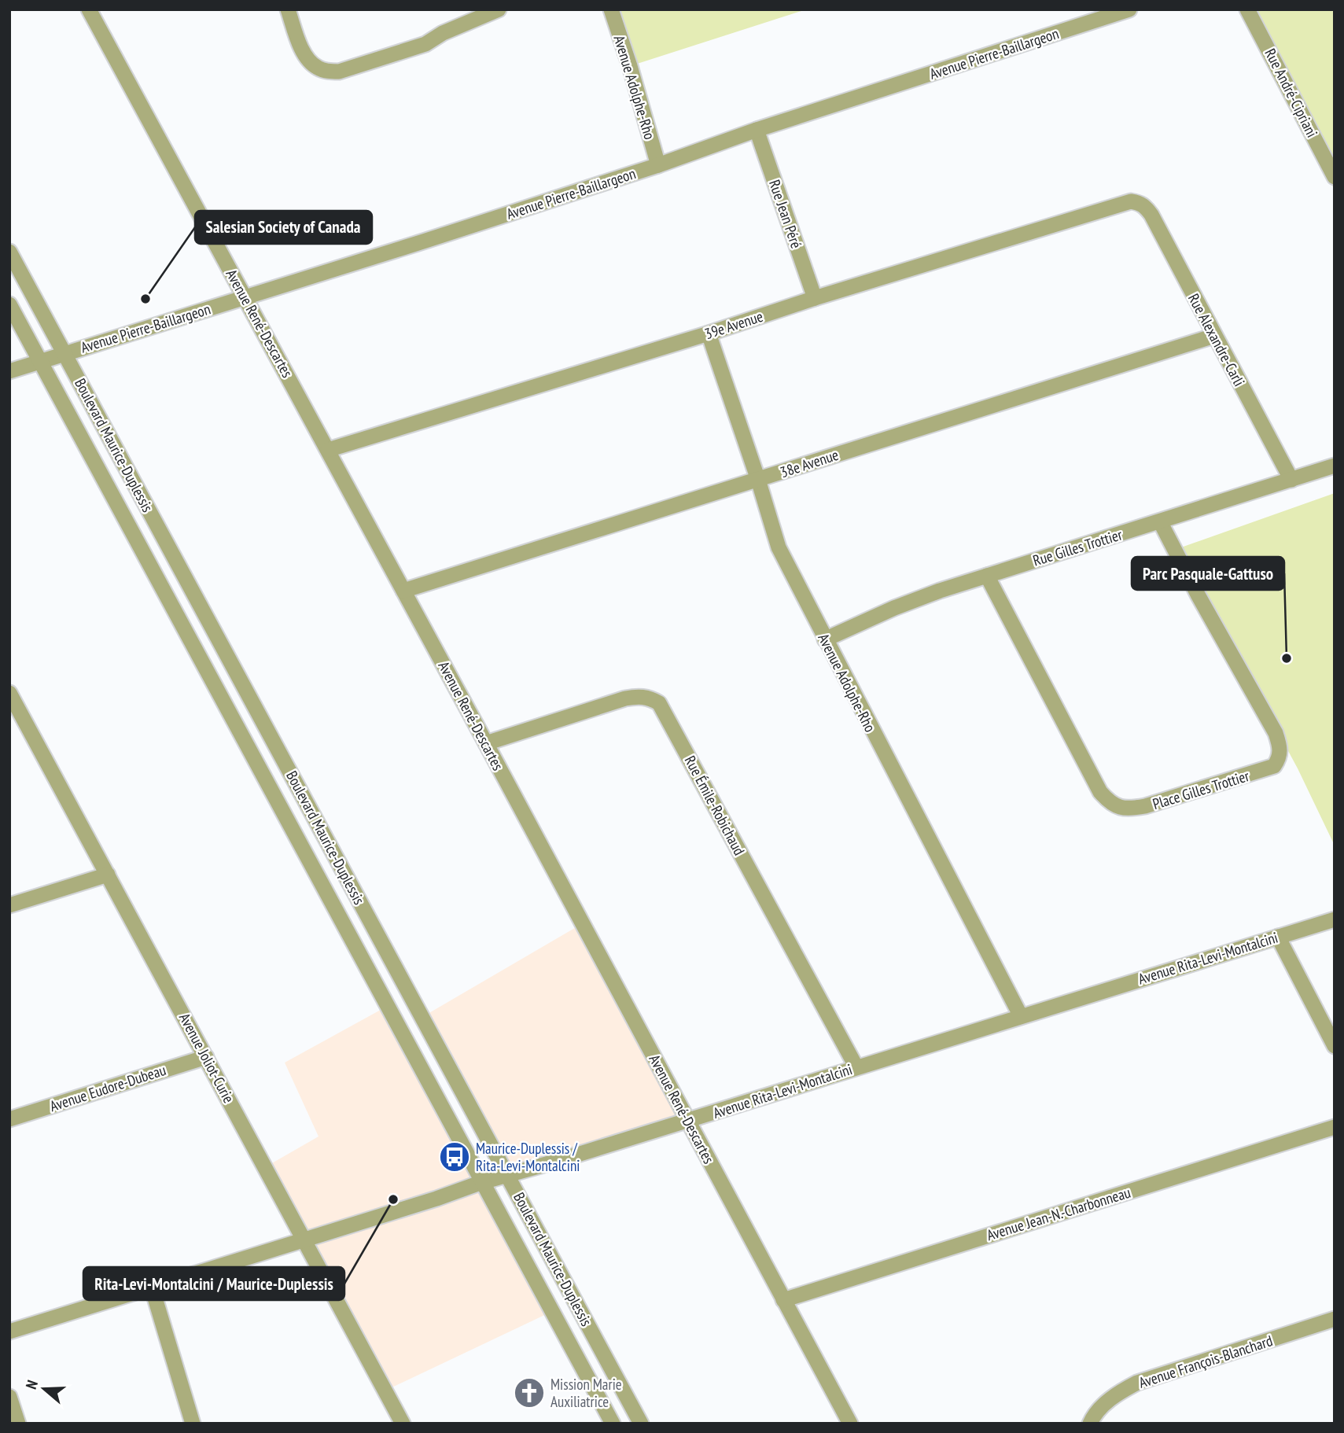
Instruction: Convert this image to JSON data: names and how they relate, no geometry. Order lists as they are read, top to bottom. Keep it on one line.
{"streets":{"street":["Avenue Pierre-Baillargeon","Avenue Adolphe-Rho","Rue André-Cipriani","Rue Jean Péré","Avenue René-Descartes","39e Avenue","Rue Alexandre-Carli","Boulevard Maurice-Duplessis","38e Avenue","Rue Gilles Trottier","Place Gilles Trottier","Rue Émile-Robichaud","Avenue Rita-Levi-Montalcini","Avenue Joliot-Curie","Avenue Eudore-Dubeau","Avenue Jean-N.-Charbonneau","Avenue François-Blanchard"]},"crossings":[["Avenue Pierre-Baillargeon","Avenue Adolphe-Rho"],["Avenue Pierre-Baillargeon","Rue Jean Péré"],["Avenue Pierre-Baillargeon","Avenue René-Descartes"],["Avenue Pierre-Baillargeon","Boulevard Maurice-Duplessis"],["Avenue Adolphe-Rho","39e Avenue"],["Avenue Adolphe-Rho","38e Avenue"],["Avenue Adolphe-Rho","Rue Gilles Trottier"],["Avenue Adolphe-Rho","Avenue Rita-Levi-Montalcini"],["Rue Jean Péré","39e Avenue"],["Avenue René-Descartes","39e Avenue"],["Avenue René-Descartes","38e Avenue"],["Avenue René-Descartes","Rue Émile-Robichaud"],["Avenue René-Descartes","Avenue Rita-Levi-Montalcini"],["Avenue René-Descartes","Avenue Jean-N.-Charbonneau"],["39e Avenue","Rue Alexandre-Carli"],["Rue Alexandre-Carli","38e Avenue"],["Rue Alexandre-Carli","Rue Gilles Trottier"],["Boulevard Maurice-Duplessis","Avenue Rita-Levi-Montalcini"],["Rue Gilles Trottier","Place Gilles Trottier"],["Rue Émile-Robichaud","Avenue Rita-Levi-Montalcini"],["Avenue Rita-Levi-Montalcini","Avenue Joliot-Curie"],["Avenue Joliot-Curie","Avenue Eudore-Dubeau"]],"places":{"other":["Salesian Society of Canada","Parc Pasquale-Gattuso","Rita-Levi-Montalcini / Maurice-Duplessis"],"bus stop":["Maurice-Duplessis / Rita-Levi-Montalcini"],"church":["Mission Marie Auxiliatrice"]},"north":"left"}
